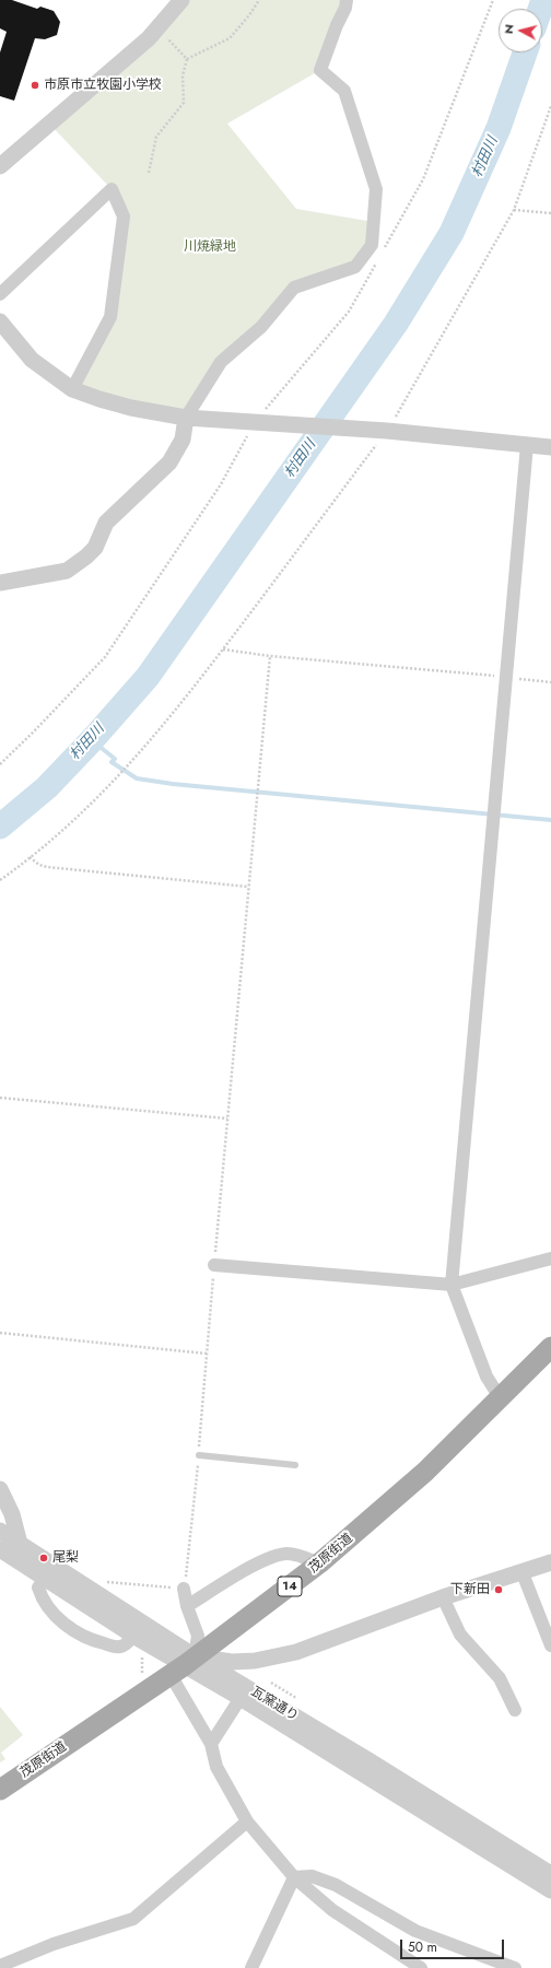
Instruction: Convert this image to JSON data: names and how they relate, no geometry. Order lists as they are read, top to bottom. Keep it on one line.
{"streets":{"main road":["茂原街道","14"],"street":["瓦窯通り"]},"crossings":[["茂原街道","瓦窯通り"]],"water":["村田川"],"parks":["川焼緑地"],"places":["市原市立牧園小学校","尾梨","下新田"],"scale_bar":"50 m","north":"left"}
